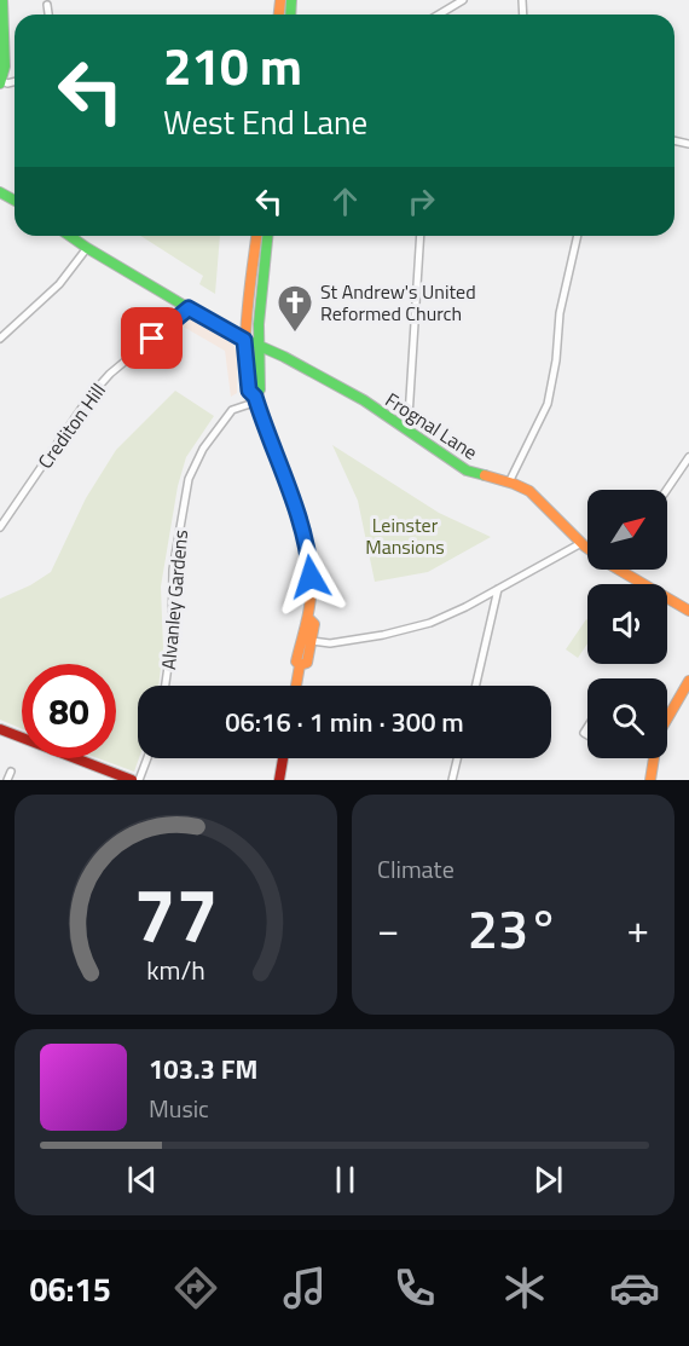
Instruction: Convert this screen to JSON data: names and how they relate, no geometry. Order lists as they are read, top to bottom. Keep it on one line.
{"streets":{"main road":["Frognal Lane"],"street":["Crediton Hill","Alvanley Gardens"]},"crossings":[["Crediton Hill","Frognal Lane"]],"parks":["Leinster Mansions"],"places":{"church":["St Andrew's United Reformed Church"]},"north":"top right","page":{"turn":["210 m","West End Lane"],"limit":"80","trip":"06:16 · 1 min · 300 m","tile":"Climate","heat":["−","23°","+"],"song":["103.3 FM","Music"],"tabs":"06:15","gauge":["77","km/h"]}}
